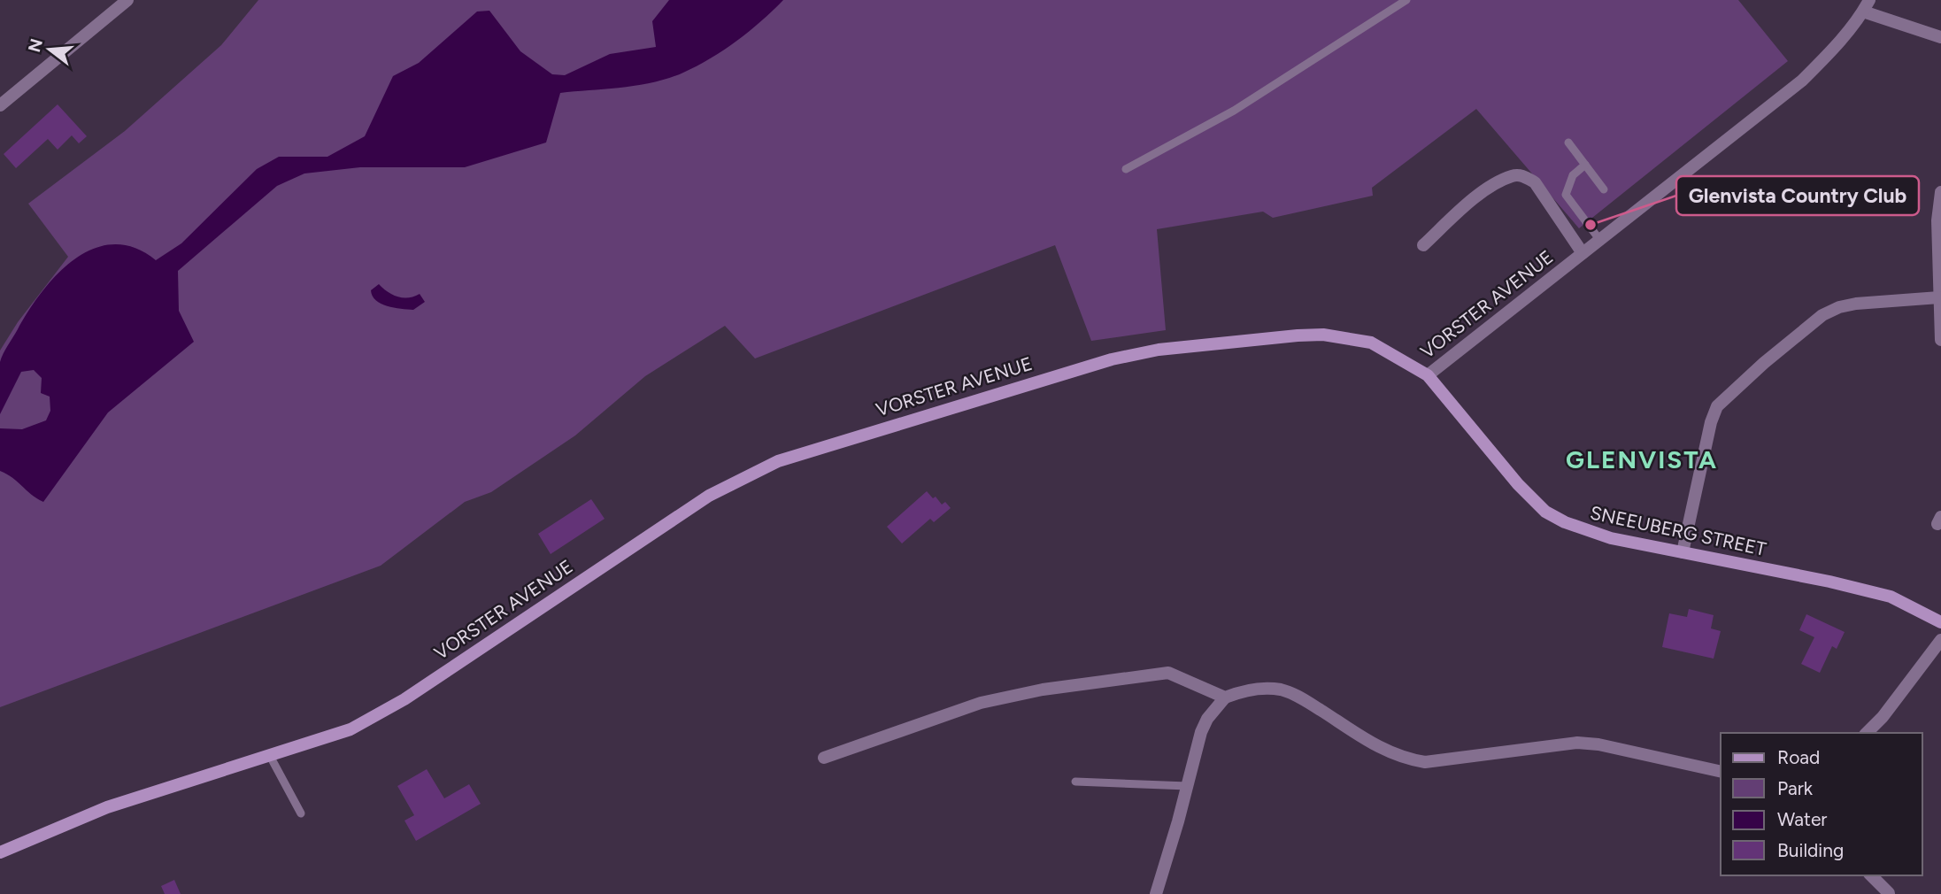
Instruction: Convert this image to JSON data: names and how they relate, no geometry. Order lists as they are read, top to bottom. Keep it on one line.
{"streets":{"main road":["VORSTER AVENUE","SNEEUBERG STREET"]},"crossings":[["VORSTER AVENUE","SNEEUBERG STREET"]],"districts":["GLENVISTA"],"places":["Glenvista Country Club"],"legend":["Road","Park","Water","Building"],"north":"left"}
